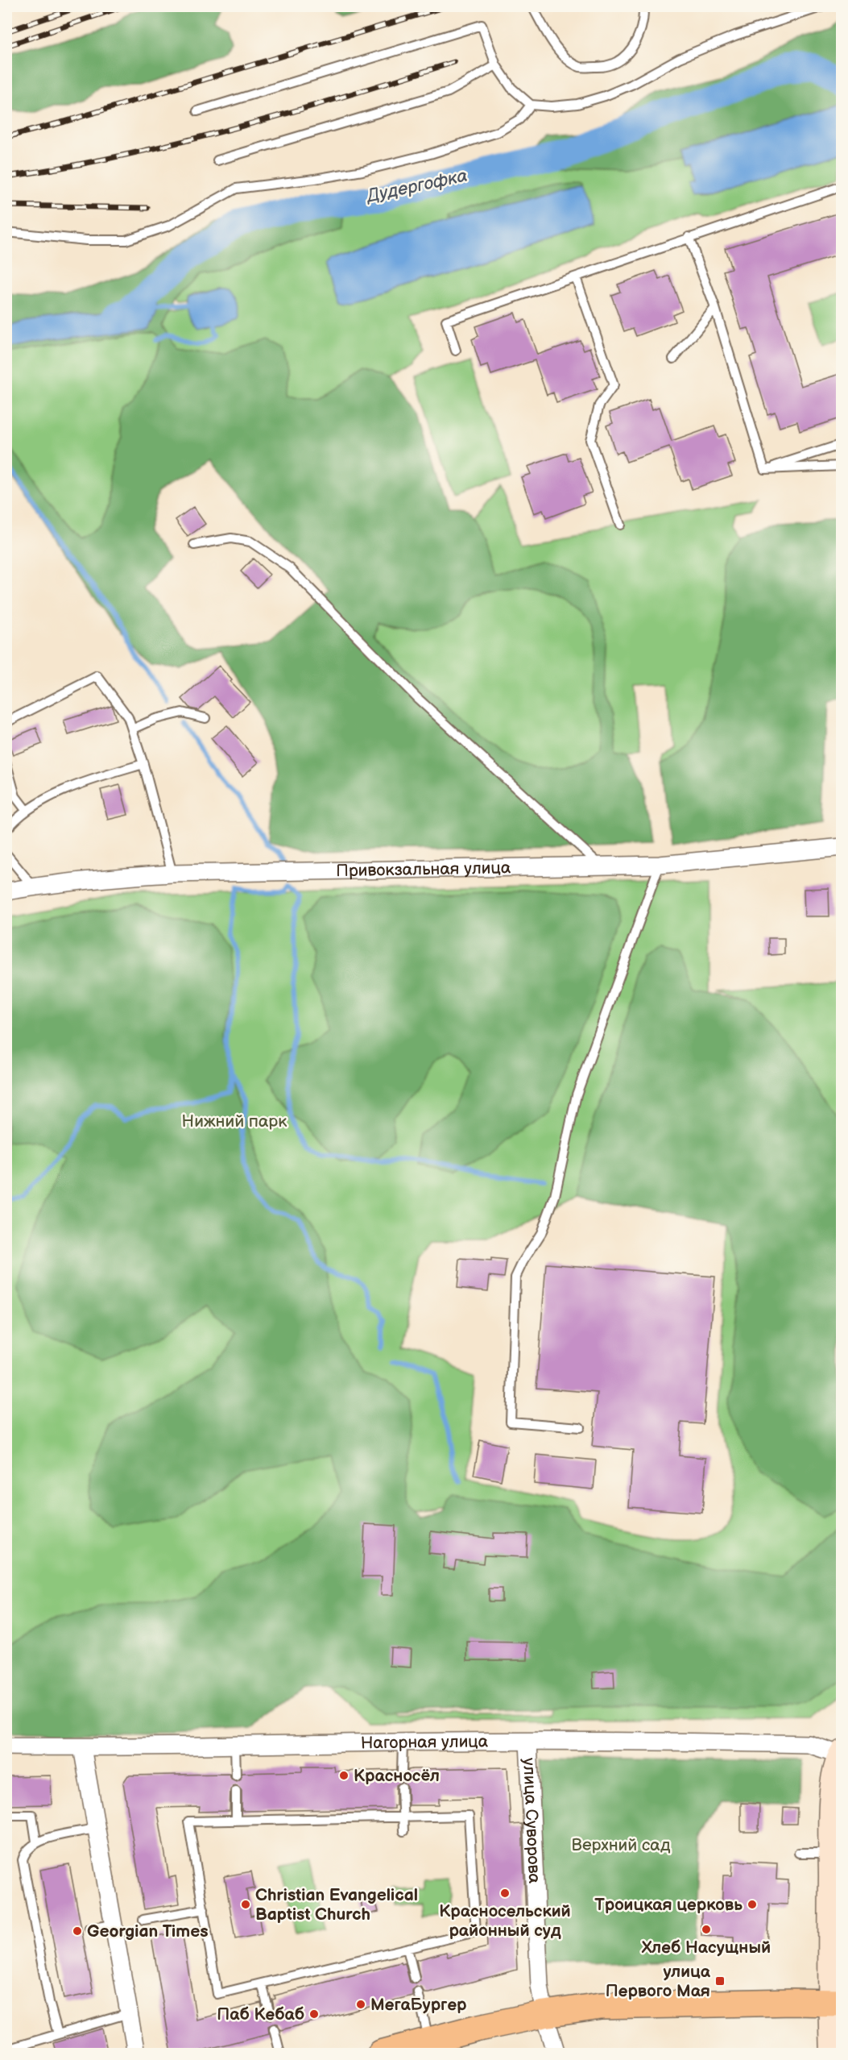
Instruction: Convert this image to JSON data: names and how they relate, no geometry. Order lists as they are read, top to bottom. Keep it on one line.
{"streets":{"street":["Привокзальная улица","Нагорная улица","улица Суворова"]},"crossings":[["Нагорная улица","улица Суворова"]],"water":["Дудергофка"],"parks":["Нижний парк","Верхний сад"],"places":{"other":["Красносёл","Красносельский районный суд","Christian Evangelical Baptist Church","Троицкая церковь","Хлеб Насущный","Georgian Times","МегаБургер","Паб Кебаб"],"transit":["улица Первого Мая"]}}
